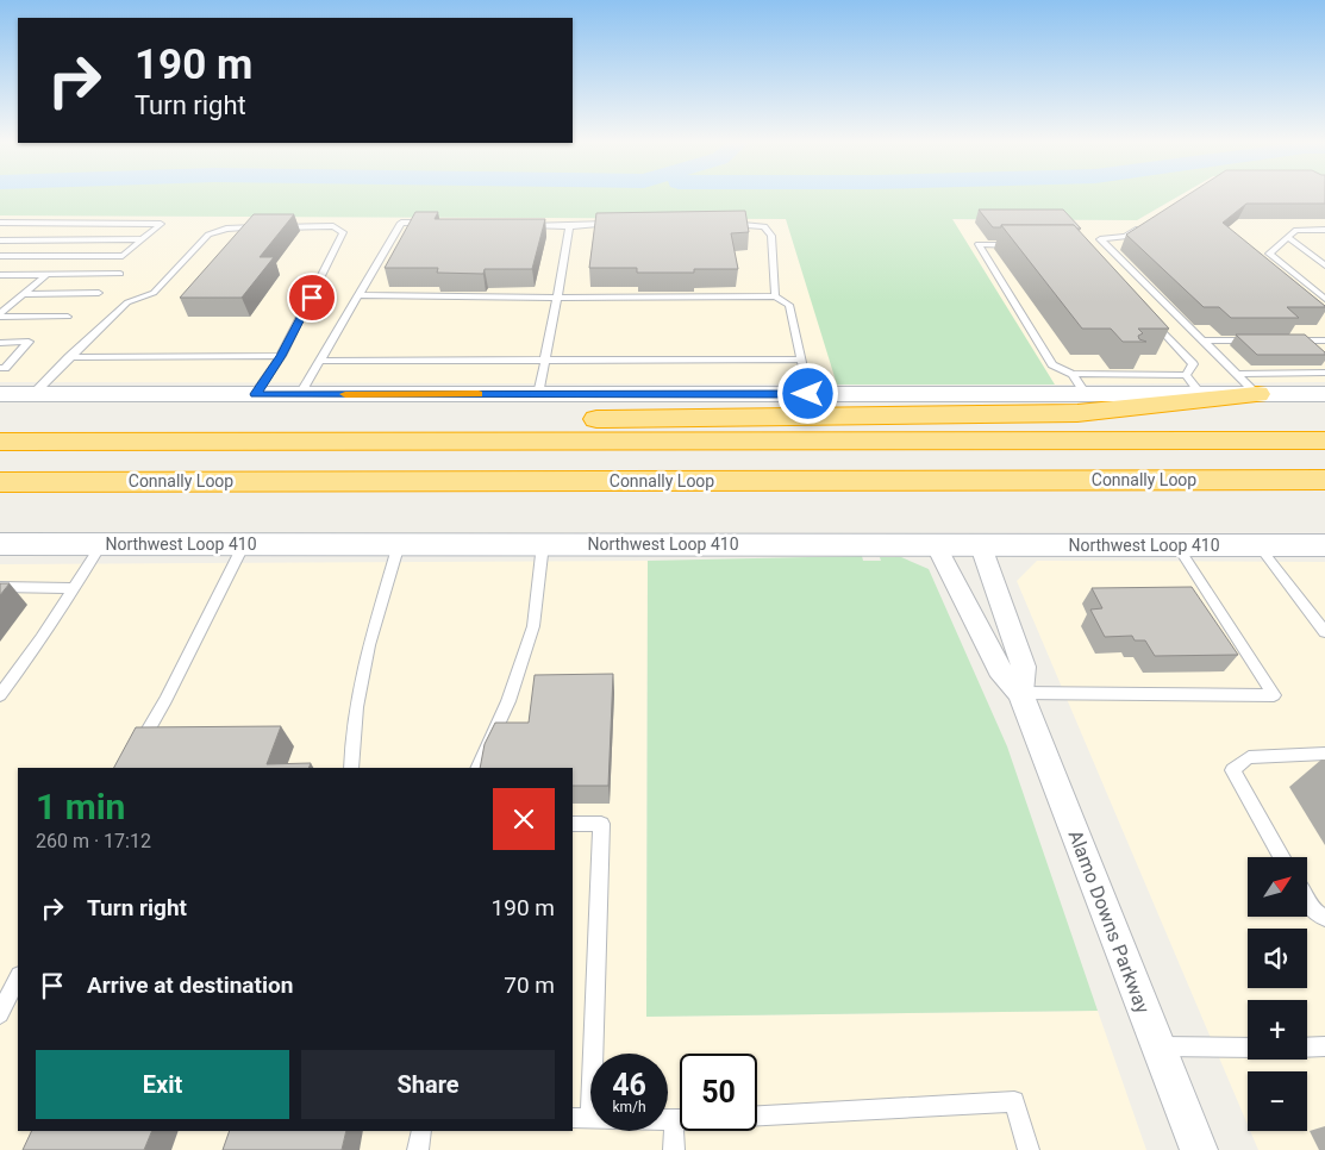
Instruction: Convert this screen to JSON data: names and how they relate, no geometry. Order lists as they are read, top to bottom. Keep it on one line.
{"streets":{"highway":["Connally Loop"],"main road":["Northwest Loop 410"],"street":["Alamo Downs Parkway"]},"crossings":[["Northwest Loop 410","Alamo Downs Parkway"]],"north":"top right","page":{"turn":["190 m","Turn right"],"heading":["1 min","260 m · 17:12"],"map_buttons":["+","−"],"list":[{"name":"Turn right","value":"190 m"},{"name":"Arrive at destination","value":"70 m"}],"buttons":["Exit","Share"],"speed":"46 km/h","limit":"50"}}
